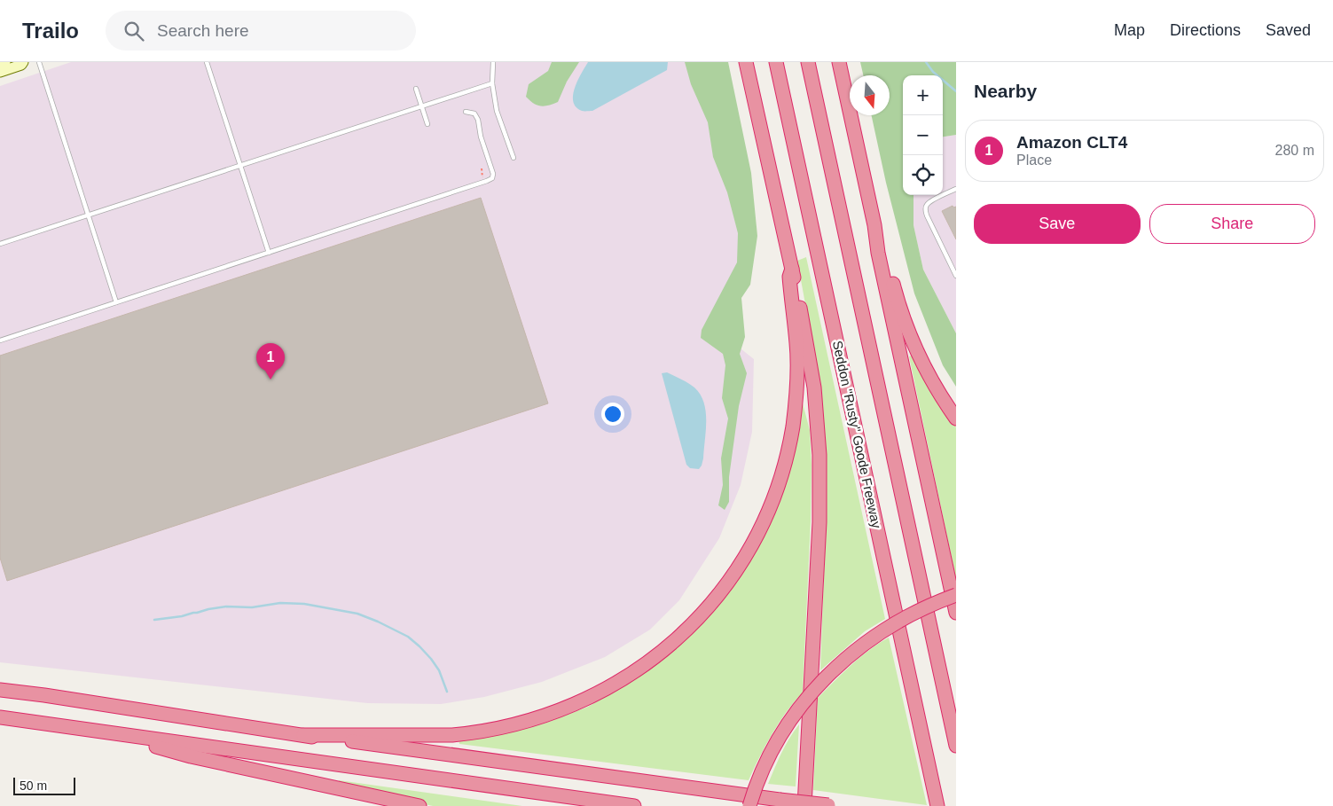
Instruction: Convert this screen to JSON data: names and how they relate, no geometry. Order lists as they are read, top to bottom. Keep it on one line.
{"streets":{"highway":["Seddon \"Rusty\" Goode Freeway"]},"scale_bar":"50 m","north":"bottom","page":{"header":"Trailo","search":"Search here","nav":["Map","Directions","Saved"],"heading":"Nearby","map_buttons":["+","−"],"list":[{"mark":"1","name":"Amazon CLT4","note":"Place","value":"280 m"}],"buttons":["Save","Share"],"pins":"1","scale":"50 m"}}
